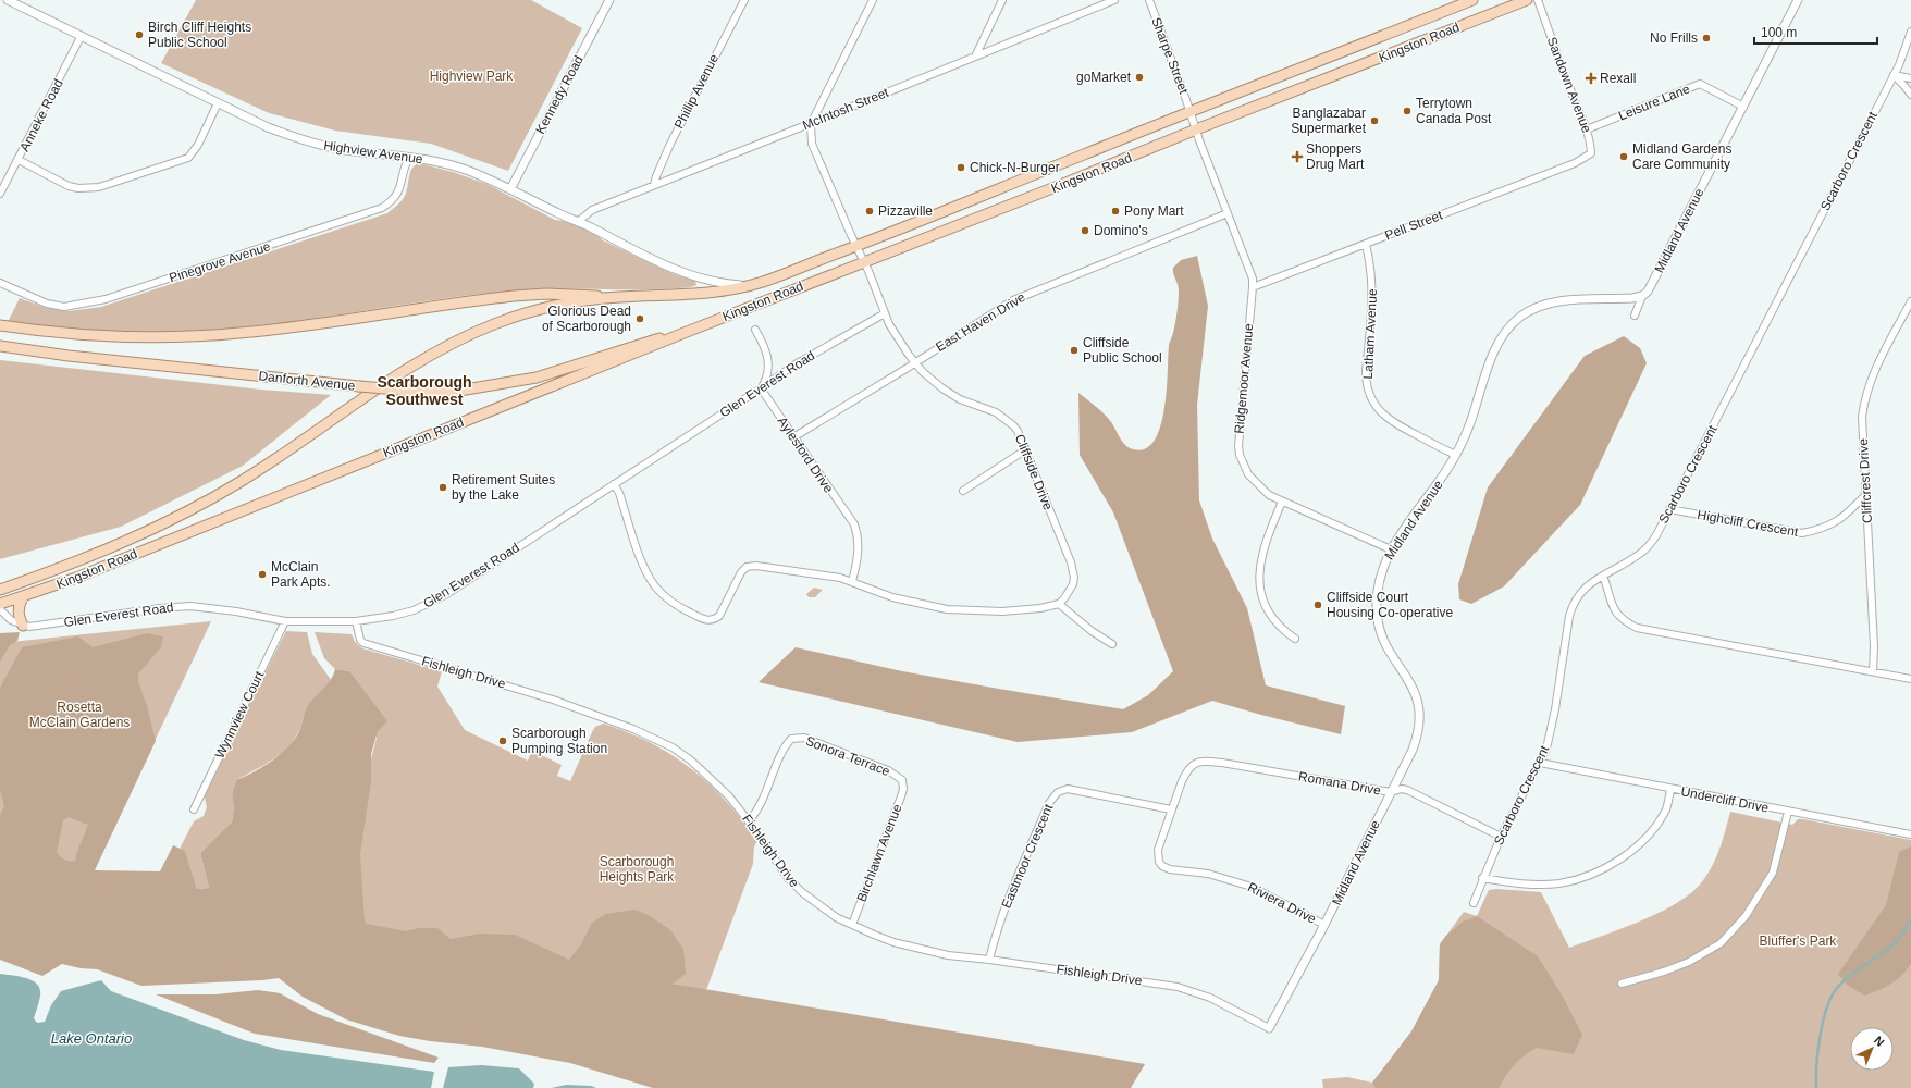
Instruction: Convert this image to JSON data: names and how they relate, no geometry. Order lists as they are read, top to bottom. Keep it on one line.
{"streets":{"main road":["Kingston Road","Danforth Avenue"],"street":["Sharpe Street","Sandown Avenue","Phillip Avenue","Kennedy Road","Leisure Lane","McIntosh Street","Anneke Road","Highview Avenue","Scarboro Crescent","Pell Street","Midland Avenue","Pinegrove Avenue","East Haven Drive","Latham Avenue","Ridgemoor Avenue","Glen Everest Road","Aylesford Drive","Cliffside Drive","Cliffcrest Drive","Highcliff Crescent","Fishleigh Drive","Wynnview Court","Sonora Terrace","Romana Drive","Undercliff Drive","Birchlawn Avenue","Eastmoor Crescent","Riviera Drive"]},"crossings":[["Kingston Road","Sharpe Street"],["Kingston Road","Highview Avenue"],["Kingston Road","Ridgemoor Avenue"],["Kingston Road","Danforth Avenue"],["Kingston Road","Cliffside Drive"],["Sharpe Street","Ridgemoor Avenue"],["Sandown Avenue","Leisure Lane"],["Sandown Avenue","Pell Street"],["Phillip Avenue","McIntosh Street"],["Kennedy Road","Highview Avenue"],["Leisure Lane","Midland Avenue"],["McIntosh Street","Highview Avenue"],["McIntosh Street","Cliffside Drive"],["Anneke Road","Highview Avenue"],["Highview Avenue","Pinegrove Avenue"],["Scarboro Crescent","Highcliff Crescent"],["Scarboro Crescent","Romana Drive"],["Scarboro Crescent","Undercliff Drive"],["Pell Street","Latham Avenue"],["Pell Street","Ridgemoor Avenue"],["Midland Avenue","Latham Avenue"],["Midland Avenue","Ridgemoor Avenue"],["Midland Avenue","Fishleigh Drive"],["Midland Avenue","Romana Drive"],["Midland Avenue","Riviera Drive"],["East Haven Drive","Ridgemoor Avenue"],["East Haven Drive","Aylesford Drive"],["East Haven Drive","Cliffside Drive"],["Glen Everest Road","Aylesford Drive"],["Glen Everest Road","Cliffside Drive"],["Glen Everest Road","Fishleigh Drive"],["Glen Everest Road","Wynnview Court"],["Cliffcrest Drive","Highcliff Crescent"],["Fishleigh Drive","Sonora Terrace"],["Fishleigh Drive","Birchlawn Avenue"],["Fishleigh Drive","Eastmoor Crescent"],["Sonora Terrace","Birchlawn Avenue"],["Romana Drive","Eastmoor Crescent"],["Romana Drive","Riviera Drive"],["Eastmoor Crescent","Riviera Drive"]],"districts":["Scarborough Southwest"],"water":["Lake Ontario"],"parks":["Highview Park","Rosetta McClain Gardens","Scarborough Heights Park","Bluffer's Park"],"places":{"other":["Birch Cliff Heights Public School","No Frills","goMarket","Terrytown Canada Post","Banglazabar Supermarket","Midland Gardens Care Community","Chick-N-Burger","Pizzaville","Pony Mart","Domino's","Glorious Dead of Scarborough","Cliffside Public School","Retirement Suites by the Lake","McClain Park Apts.","Cliffside Court Housing Co-operative","Scarborough Pumping Station"],"health":["Rexall","Shoppers Drug Mart"]},"scale_bar":"100 m","north":"top right"}
